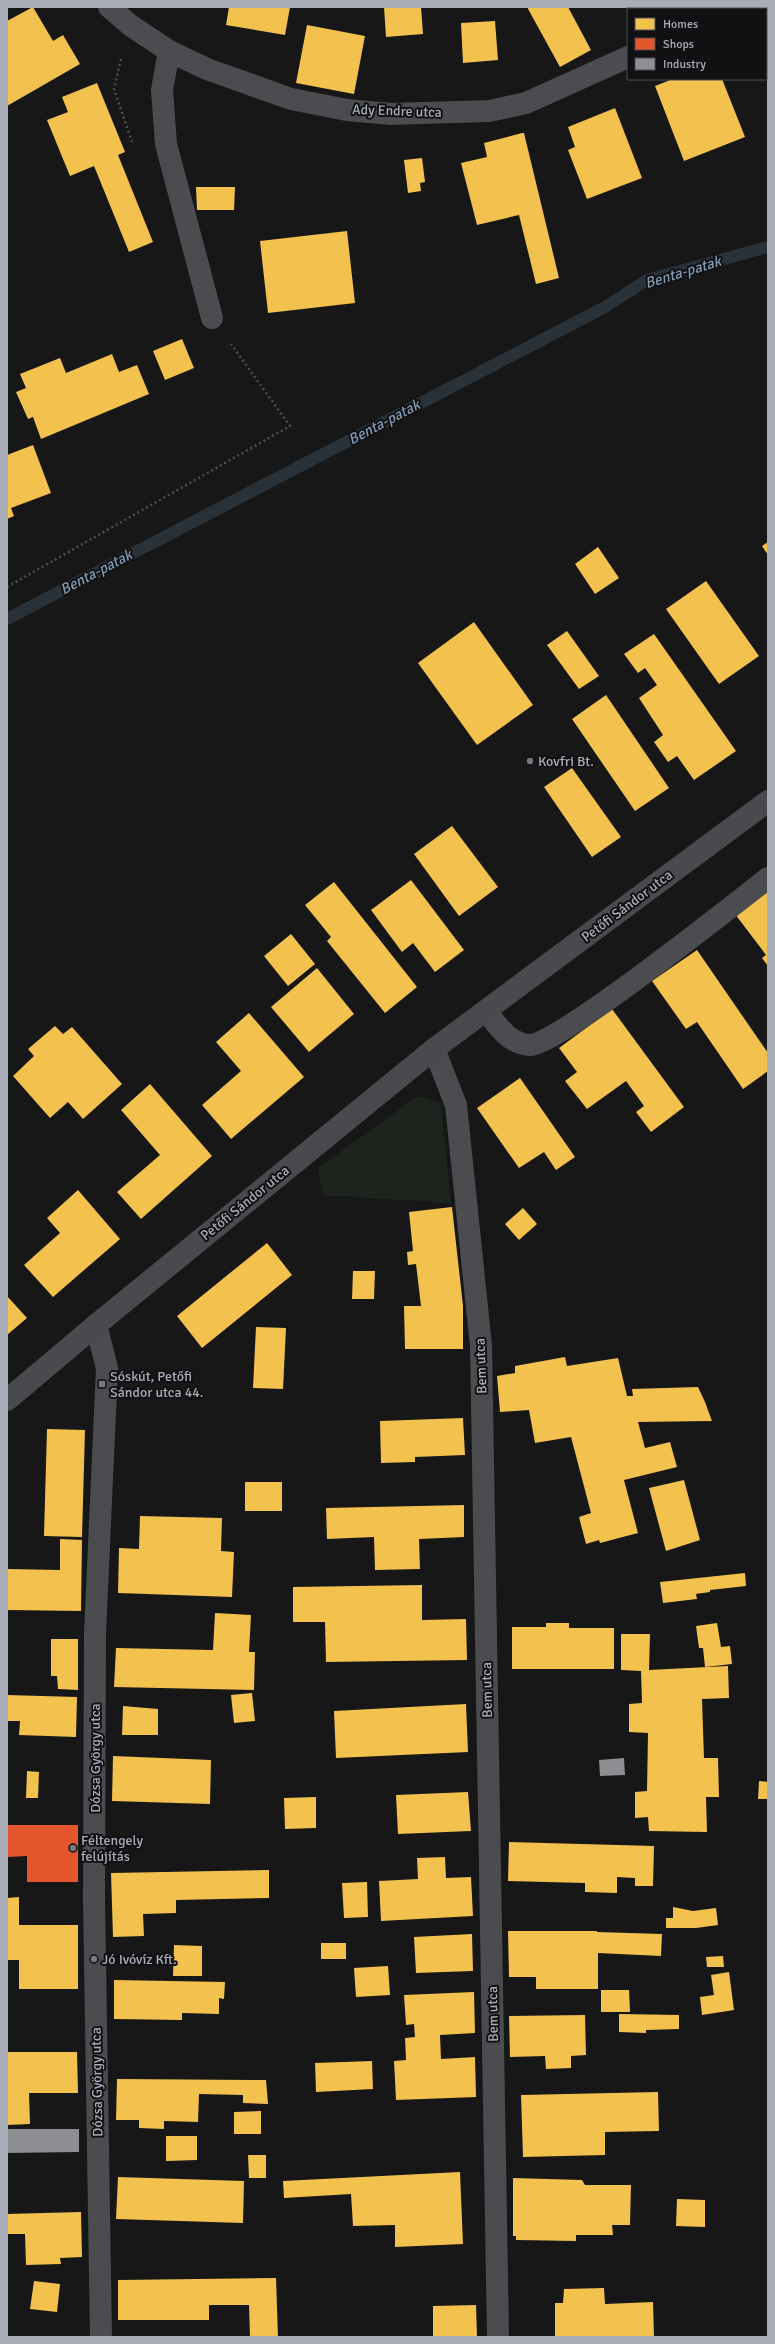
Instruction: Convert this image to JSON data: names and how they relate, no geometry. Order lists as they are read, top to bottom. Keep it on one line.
{"streets":{"main road":["Petőfi Sándor utca"],"street":["Ady Endre utca","Bem utca","Dózsa György utca"]},"crossings":[["Petőfi Sándor utca","Bem utca"],["Petőfi Sándor utca","Dózsa György utca"]],"water":["Benta-patak"],"places":{"other":["Kovfri Bt.","Féltengely felújítás","Jó Ivóvíz Kft."],"transit":["Sóskút, Petőfi Sándor utca 44."]},"legend":["Homes","Shops","Industry"]}
